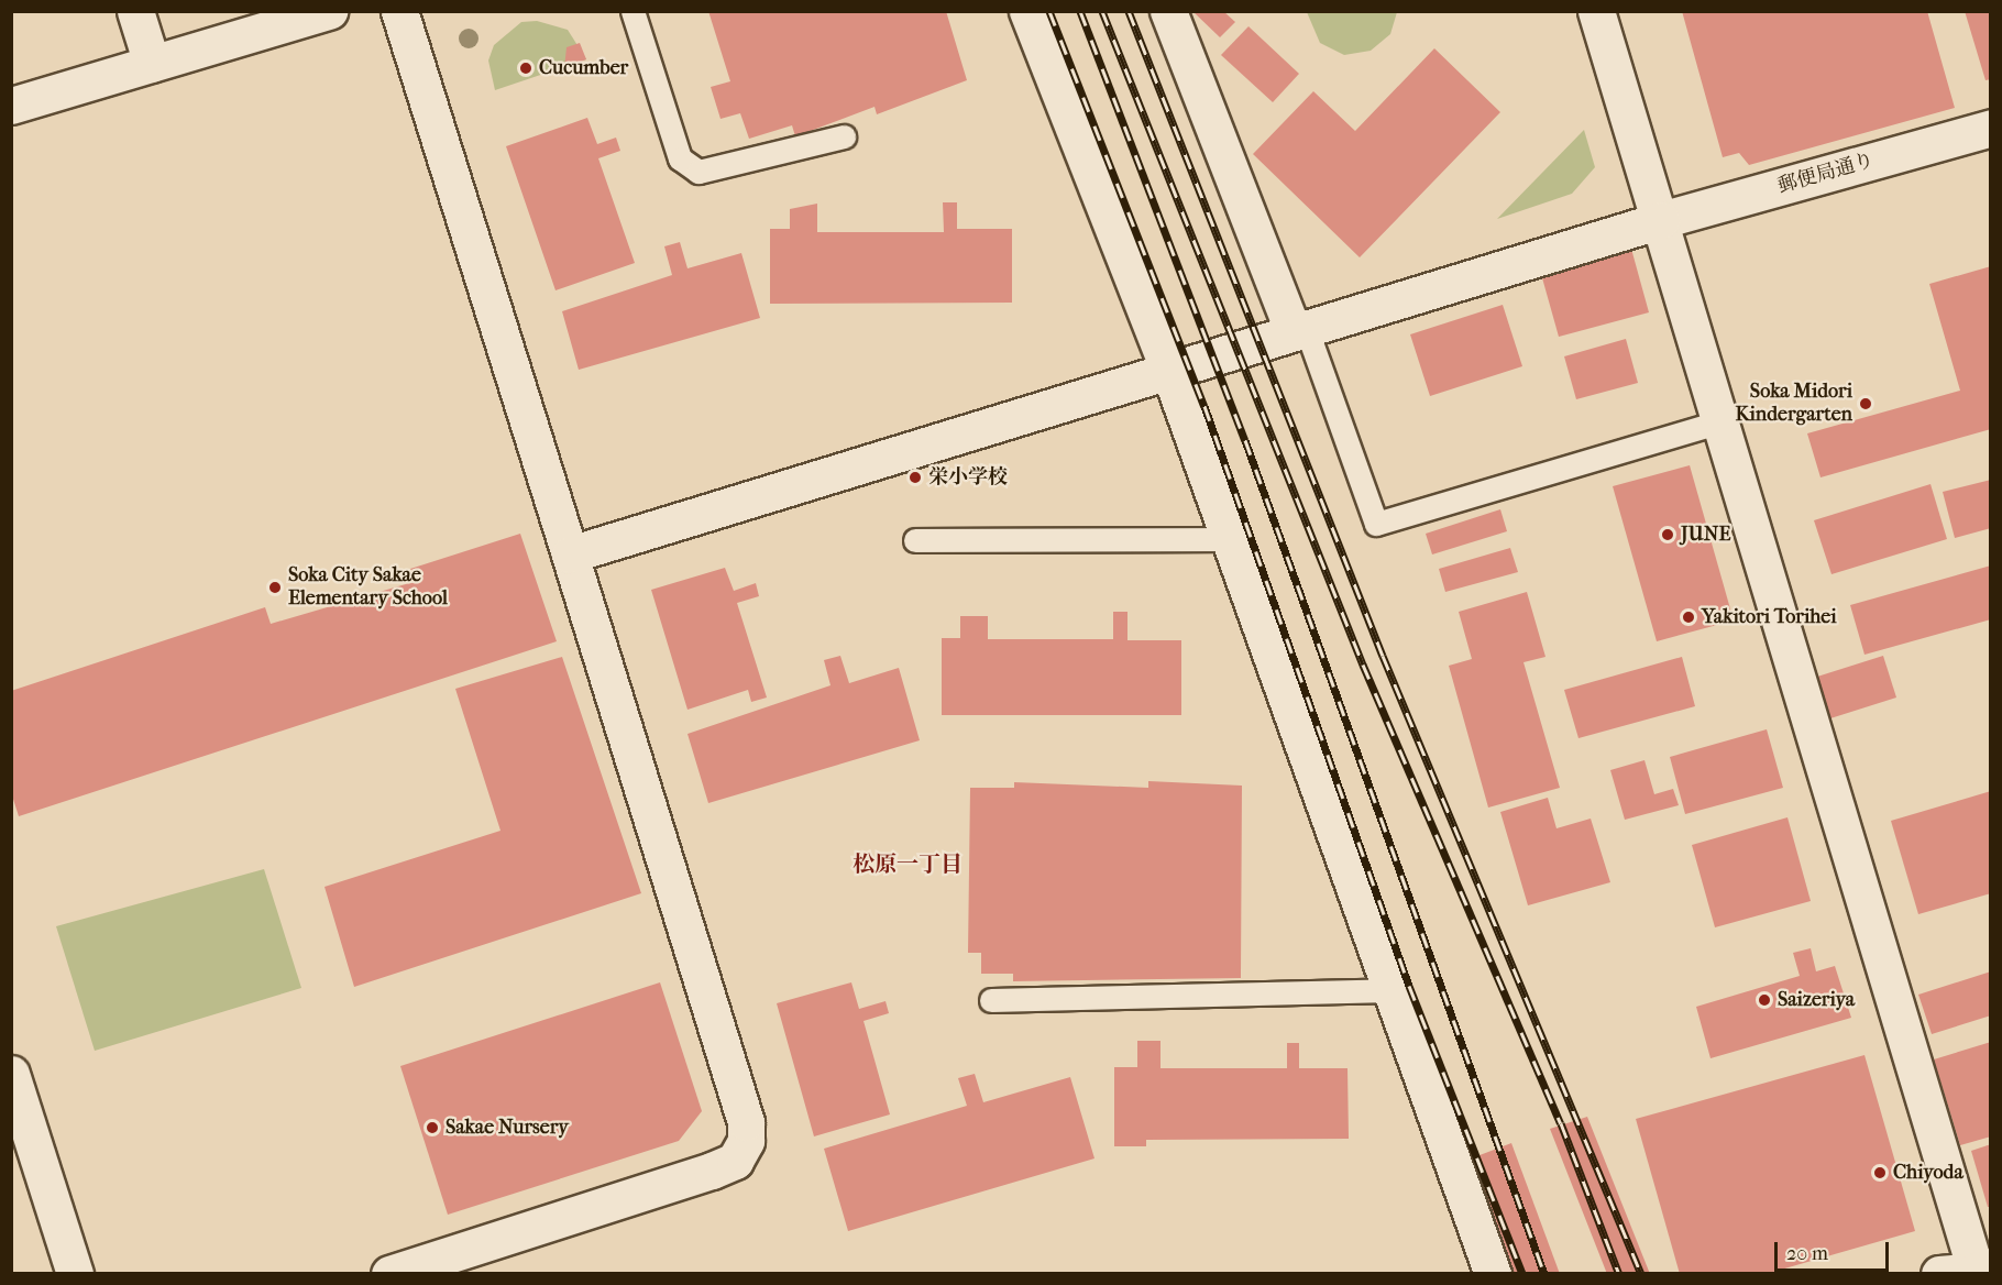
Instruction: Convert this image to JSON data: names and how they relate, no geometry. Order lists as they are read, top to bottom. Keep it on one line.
{"streets":{"street":["郵便局通り"]},"districts":["松原一丁目"],"places":["Cucumber","Soka Midori Kindergarten","栄小学校","JUNE","Soka City Sakae Elementary School","Yakitori Torihei","Saizeriya","Sakae Nursery","Chiyoda"],"scale_bar":"20 m"}
